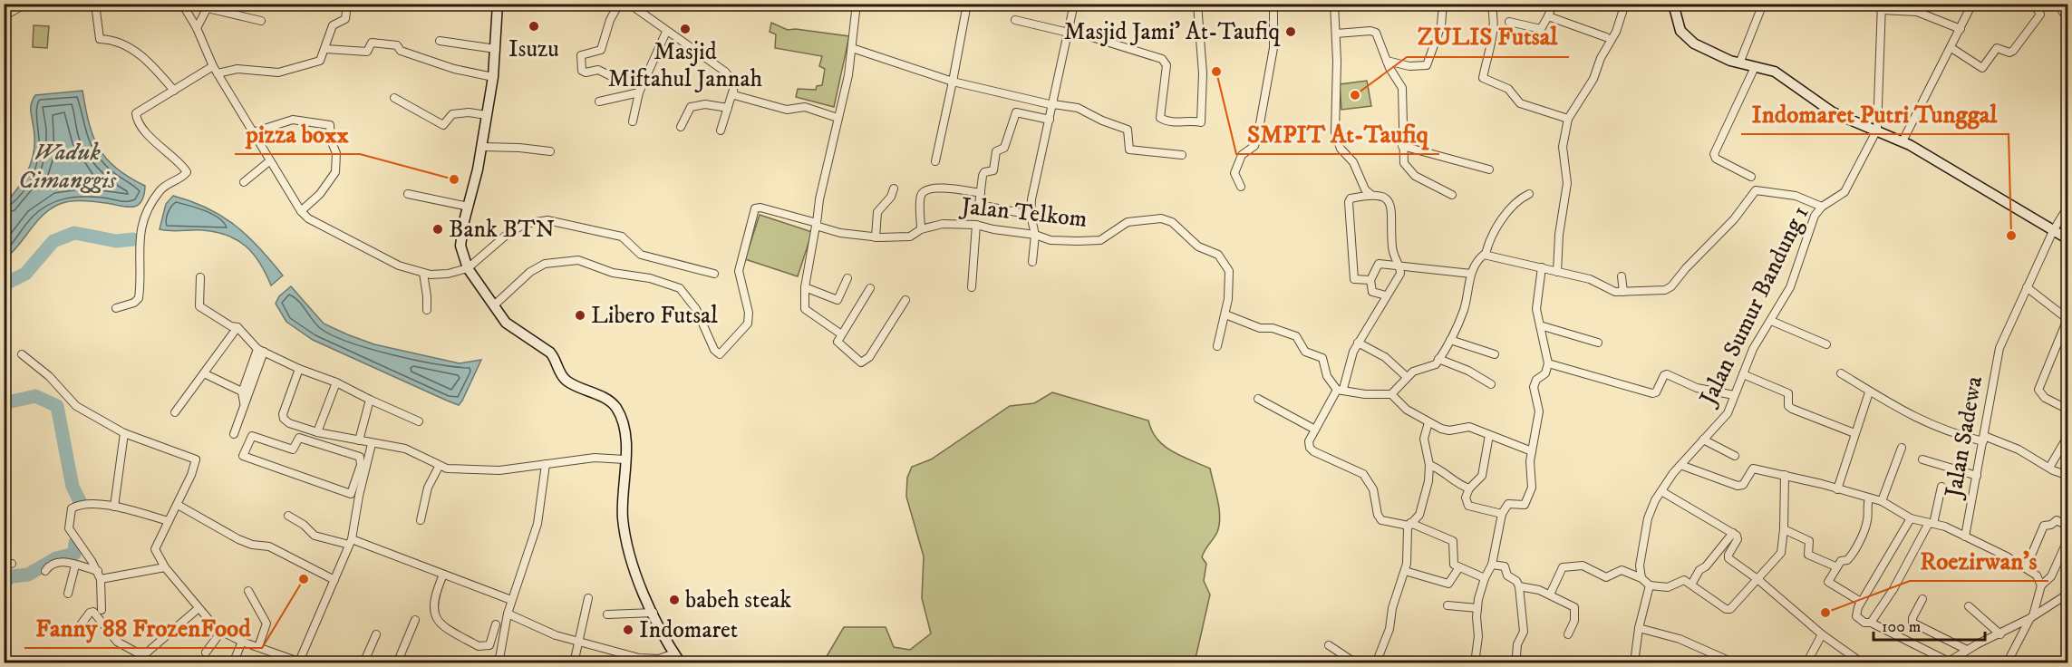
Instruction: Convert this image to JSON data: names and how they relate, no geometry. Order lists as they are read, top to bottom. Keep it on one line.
{"streets":{"street":["Jalan Telkom","Jalan Sumur Bandung 1","Jalan Sadewa"]},"water":["Waduk Cimanggis"],"places":["Isuzu","Masjid Miftahul Jannah","Masjid Jami' At-Taufiq","SMPIT At-Taufiq","ZULIS Futsal","pizza boxx","Bank BTN","Indomaret Putri Tunggal","Libero Futsal","Fanny 88 FrozenFood","babeh steak","Roezirwan's","Indomaret"],"scale_bar":"100 m"}
